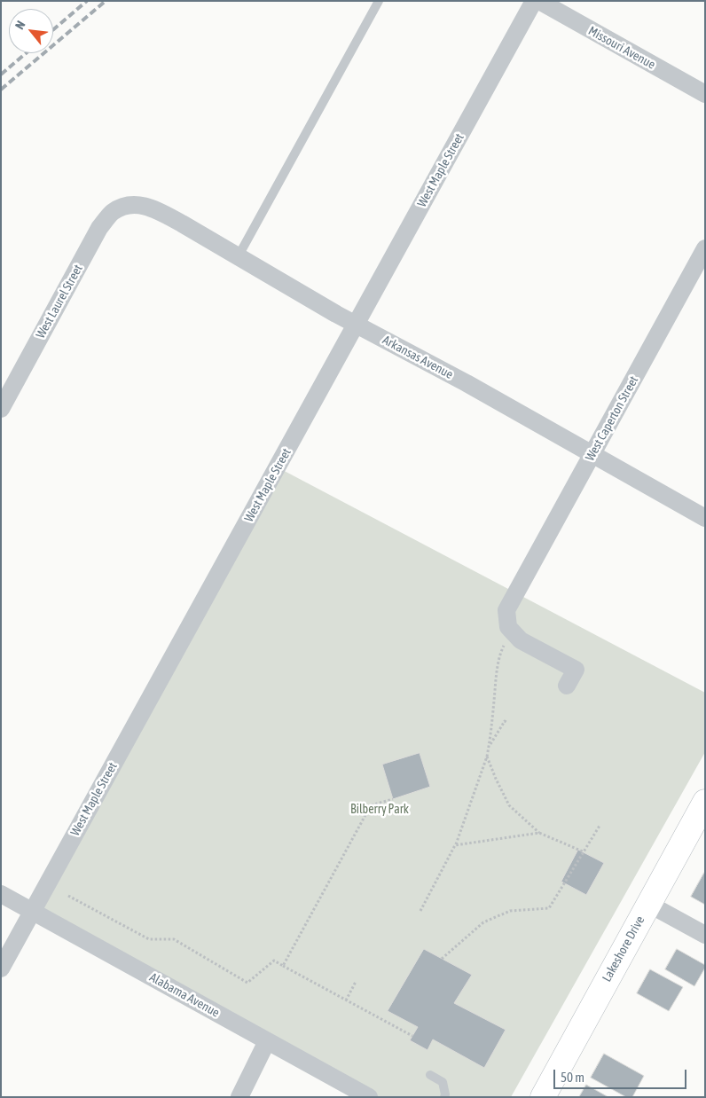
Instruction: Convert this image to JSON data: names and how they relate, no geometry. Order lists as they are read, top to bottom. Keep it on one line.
{"streets":{"main road":["Lakeshore Drive"],"street":["Missouri Avenue","West Maple Street","West Laurel Street","Arkansas Avenue","West Caperton Street","Alabama Avenue"]},"crossings":[["West Maple Street","Arkansas Avenue"],["West Maple Street","Alabama Avenue"],["West Laurel Street","Arkansas Avenue"],["Arkansas Avenue","West Caperton Street"]],"parks":["Bilberry Park"],"scale_bar":"50 m","north":"top left"}
